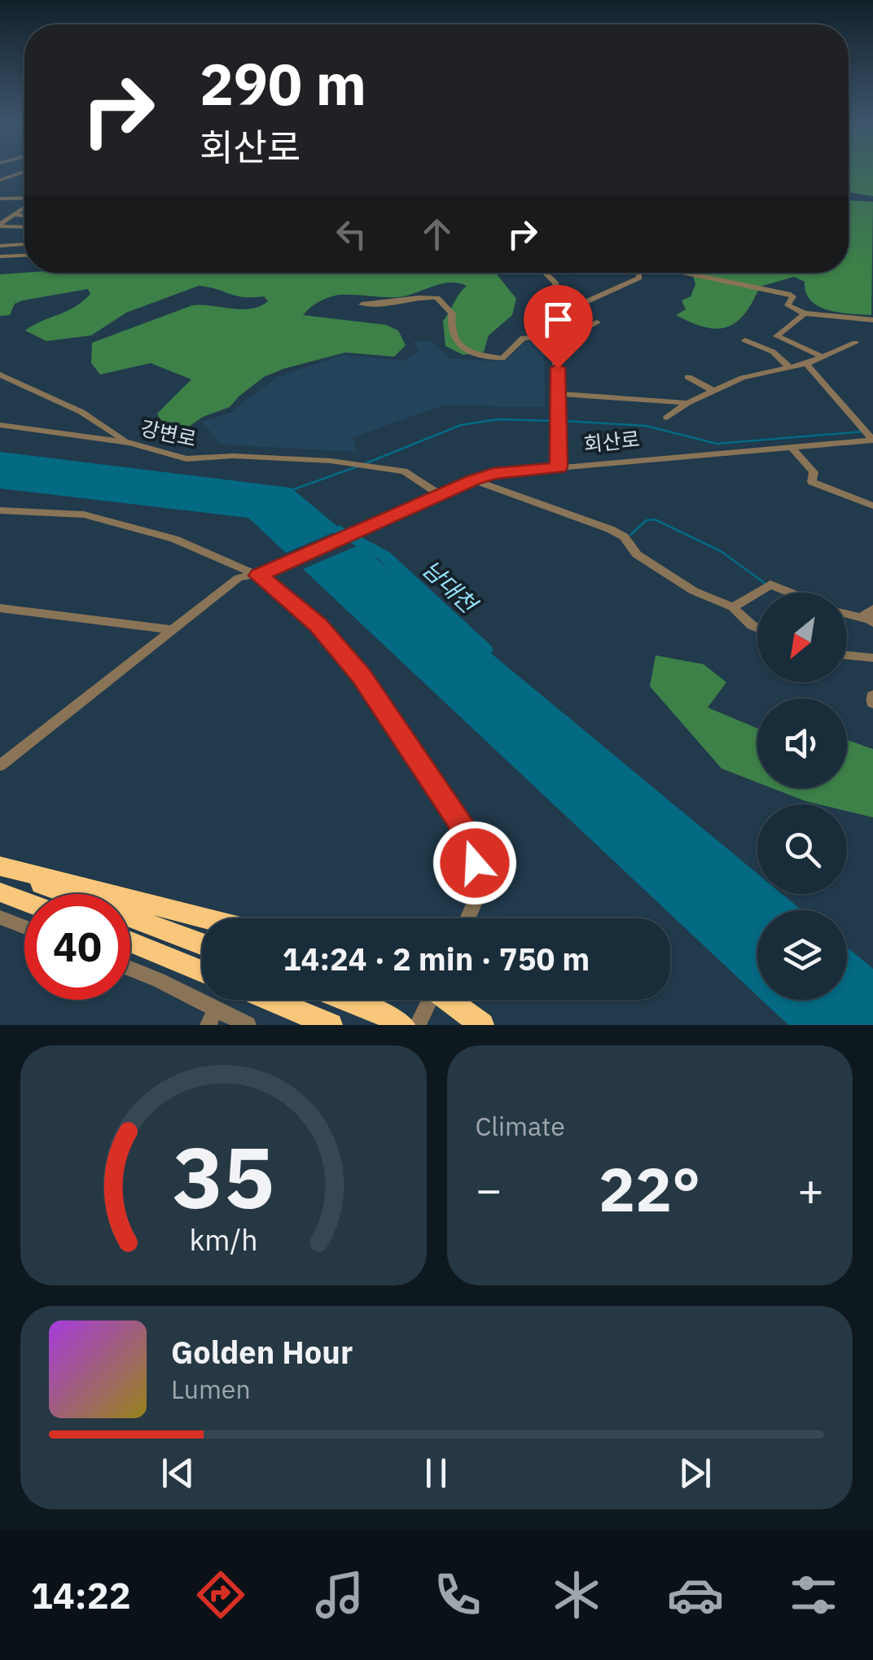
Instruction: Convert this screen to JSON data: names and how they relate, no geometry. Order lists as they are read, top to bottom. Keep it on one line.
{"streets":{"street":["강변로","회산로"]},"crossings":[["강변로","회산로"]],"water":["남대천"],"north":"bottom left","page":{"turn":["290 m","회산로"],"limit":"40","trip":"14:24 · 2 min · 750 m","tile":"Climate","heat":["−","22°","+"],"song":["Golden Hour","Lumen"],"tabs":"14:22","gauge":["35","km/h"]}}
